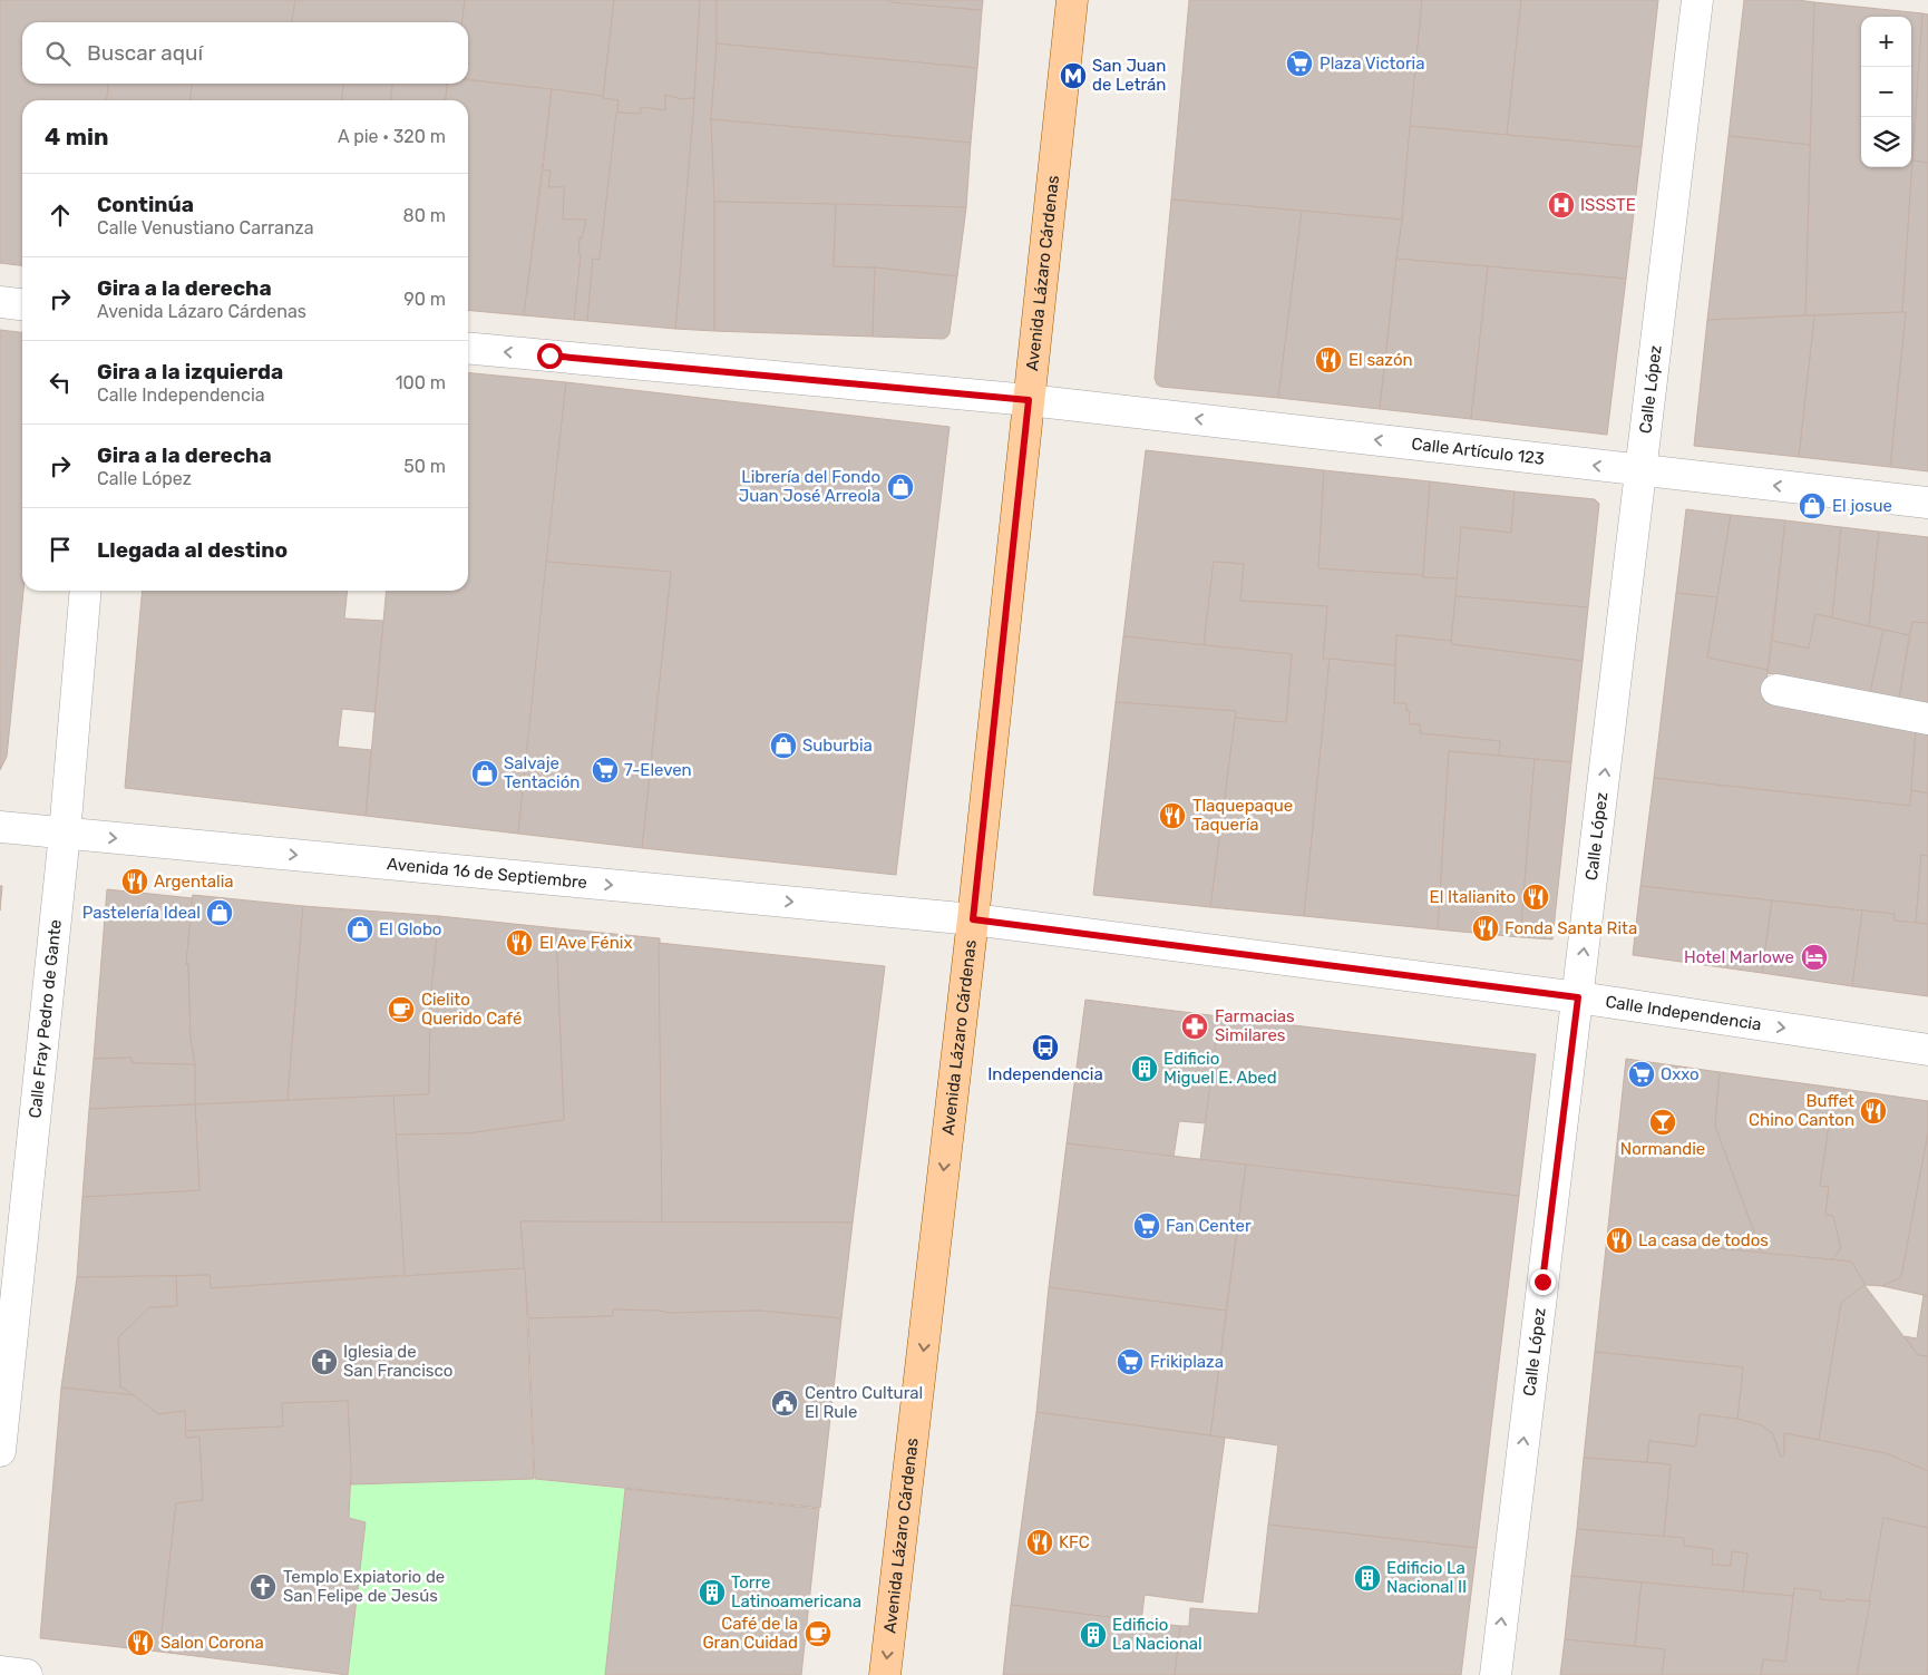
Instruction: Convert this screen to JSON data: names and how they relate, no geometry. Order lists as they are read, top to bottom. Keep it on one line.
{"streets":{"main road":["Avenida Lázaro Cárdenas"],"street":["Calle López","Calle Artículo 123","Avenida 16 de Septiembre","Calle Independencia","Calle Fray Pedro de Gante"]},"crossings":[["Avenida Lázaro Cárdenas","Calle Artículo 123"],["Avenida Lázaro Cárdenas","Avenida 16 de Septiembre"],["Avenida Lázaro Cárdenas","Calle Independencia"],["Calle López","Calle Artículo 123"],["Calle López","Calle Independencia"],["Avenida 16 de Septiembre","Calle Independencia"],["Avenida 16 de Septiembre","Calle Fray Pedro de Gante"]],"one_way":["Avenida Lázaro Cárdenas","Calle López","Calle Artículo 123","Avenida 16 de Septiembre","Calle Independencia"],"places":{"supermarket":["Plaza Victoria","7-Eleven","Oxxo","Fan Center","Frikiplaza"],"metro station":["San Juan de Letrán"],"hospital":["ISSSTE"],"restaurant":["El sazón","Tlaquepaque Taquería","Argentalia","El Italianito","Fonda Santa Rita","El Ave Fénix","Buffet Chino Canton","La casa de todos","KFC","Salon Corona"],"shop":["Librería del Fondo Juan José Arreola","El josue","Suburbia","Salvaje Tentación","Pastelería Ideal","El Globo"],"hotel":["Hotel Marlowe"],"cafe":["Cielito Querido Café","Café de la Gran Cuidad"],"pharmacy":["Farmacias Similares"],"bus stop":["Independencia"],"building":["Edificio Miguel E. Abed","Edificio La Nacional II","Torre Latinoamericana","Edificio La Nacional"],"bar":["Normandie"],"church":["Iglesia de San Francisco","Templo Expiatorio de San Felipe de Jesús"],"public building":["Centro Cultural El Rule"]},"page":{"map_buttons":["+","−"],"search":"Buscar aquí","heading":["4 min","A pie · 320 m"],"list":[["Continúa","Calle Venustiano Carranza","80 m"],["Gira a la derecha","Avenida Lázaro Cárdenas","90 m"],["Gira a la izquierda","Calle Independencia","100 m"],["Gira a la derecha","Calle López","50 m"],"Llegada al destino"]}}
